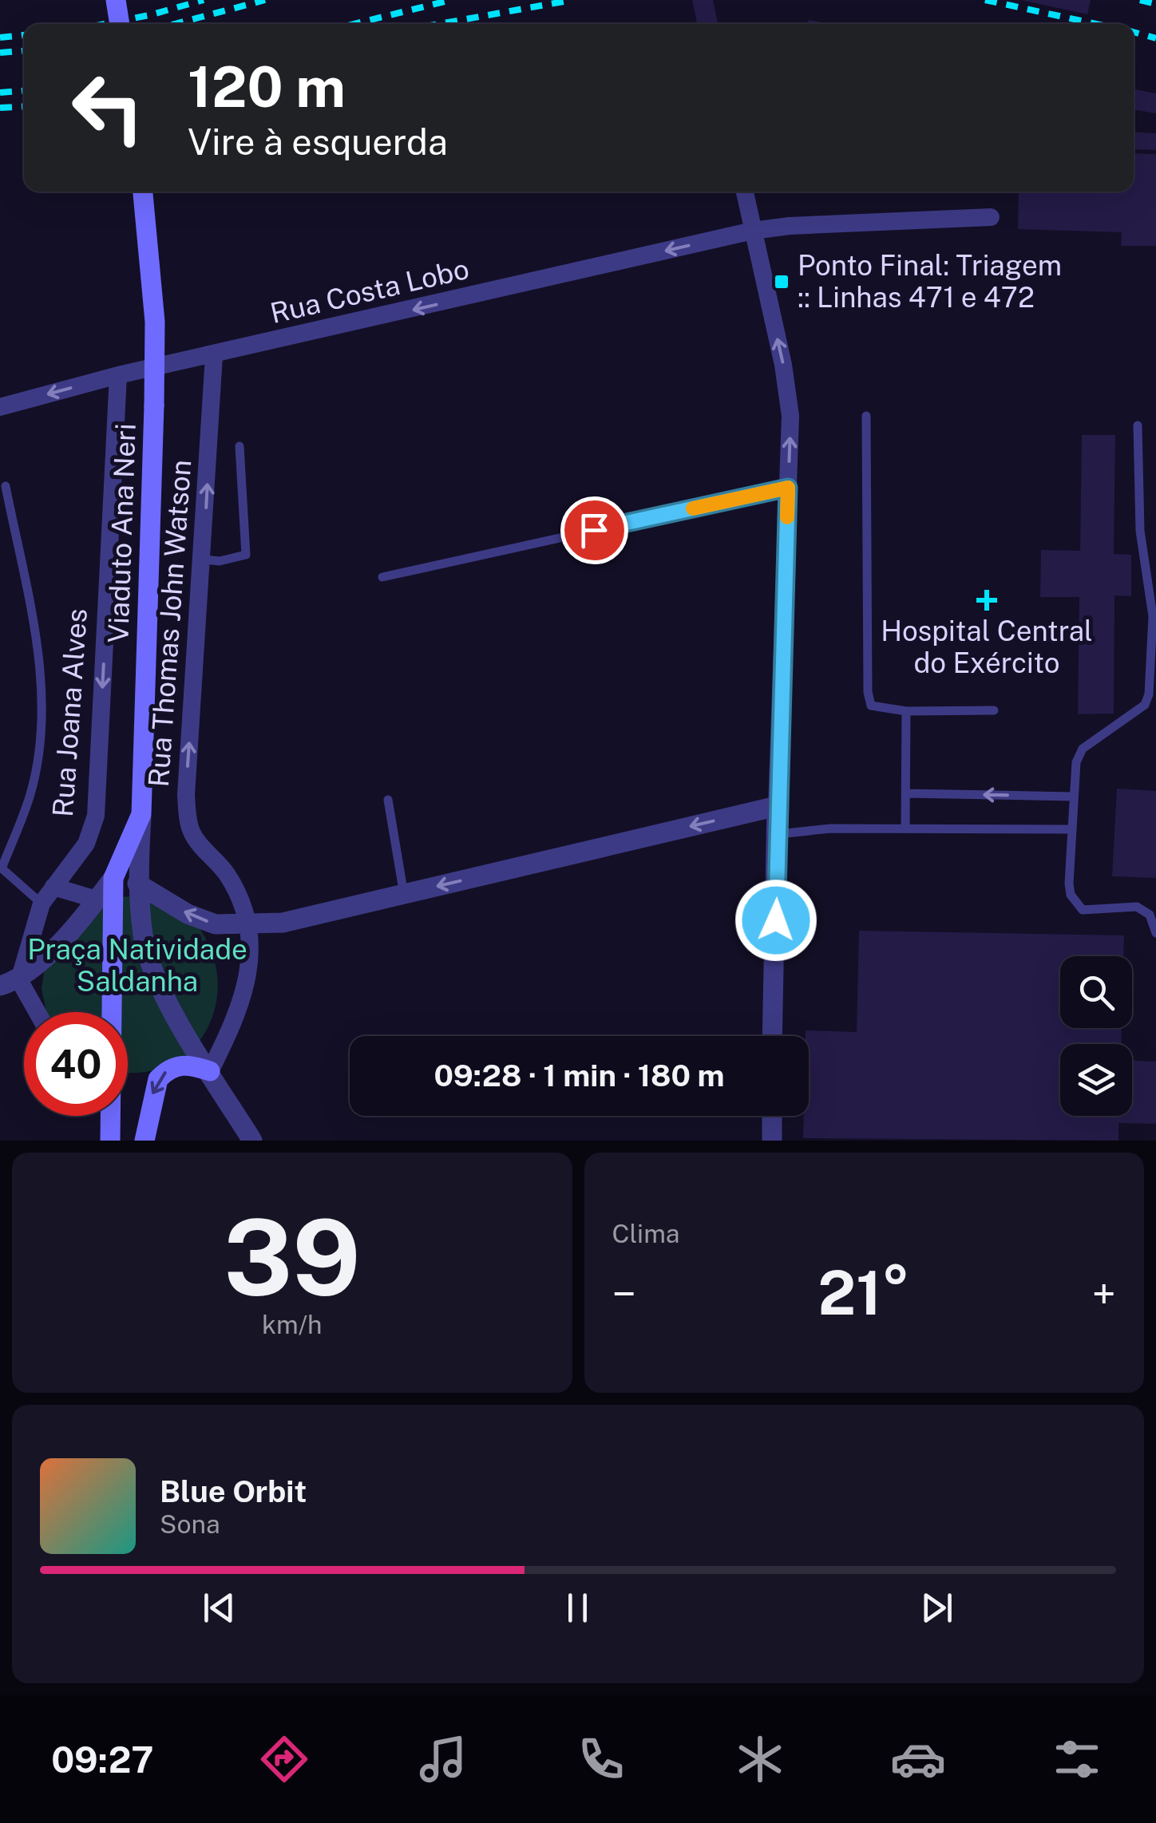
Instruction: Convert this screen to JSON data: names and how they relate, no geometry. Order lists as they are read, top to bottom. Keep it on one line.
{"streets":{"main road":["Viaduto Ana Neri"],"street":["Rua Costa Lobo","Rua Thomas John Watson","Rua Joana Alves"]},"crossings":[["Rua Costa Lobo","Rua Thomas John Watson"],["Rua Costa Lobo","Rua Joana Alves"]],"one_way":["Rua Costa Lobo","Rua Thomas John Watson","Rua Joana Alves"],"parks":["Praça Natividade Saldanha"],"places":{"transit":["Ponto Final: Triagem :: Linhas 471 e 472"],"health":["Hospital Central do Exército"]},"page":{"turn":["120 m","Vire à esquerda"],"limit":"40","trip":"09:28 · 1 min · 180 m","tile":[["39","km/h"],"Clima"],"heat":["−","21°","+"],"song":["Blue Orbit","Sona"],"tabs":"09:27"}}
